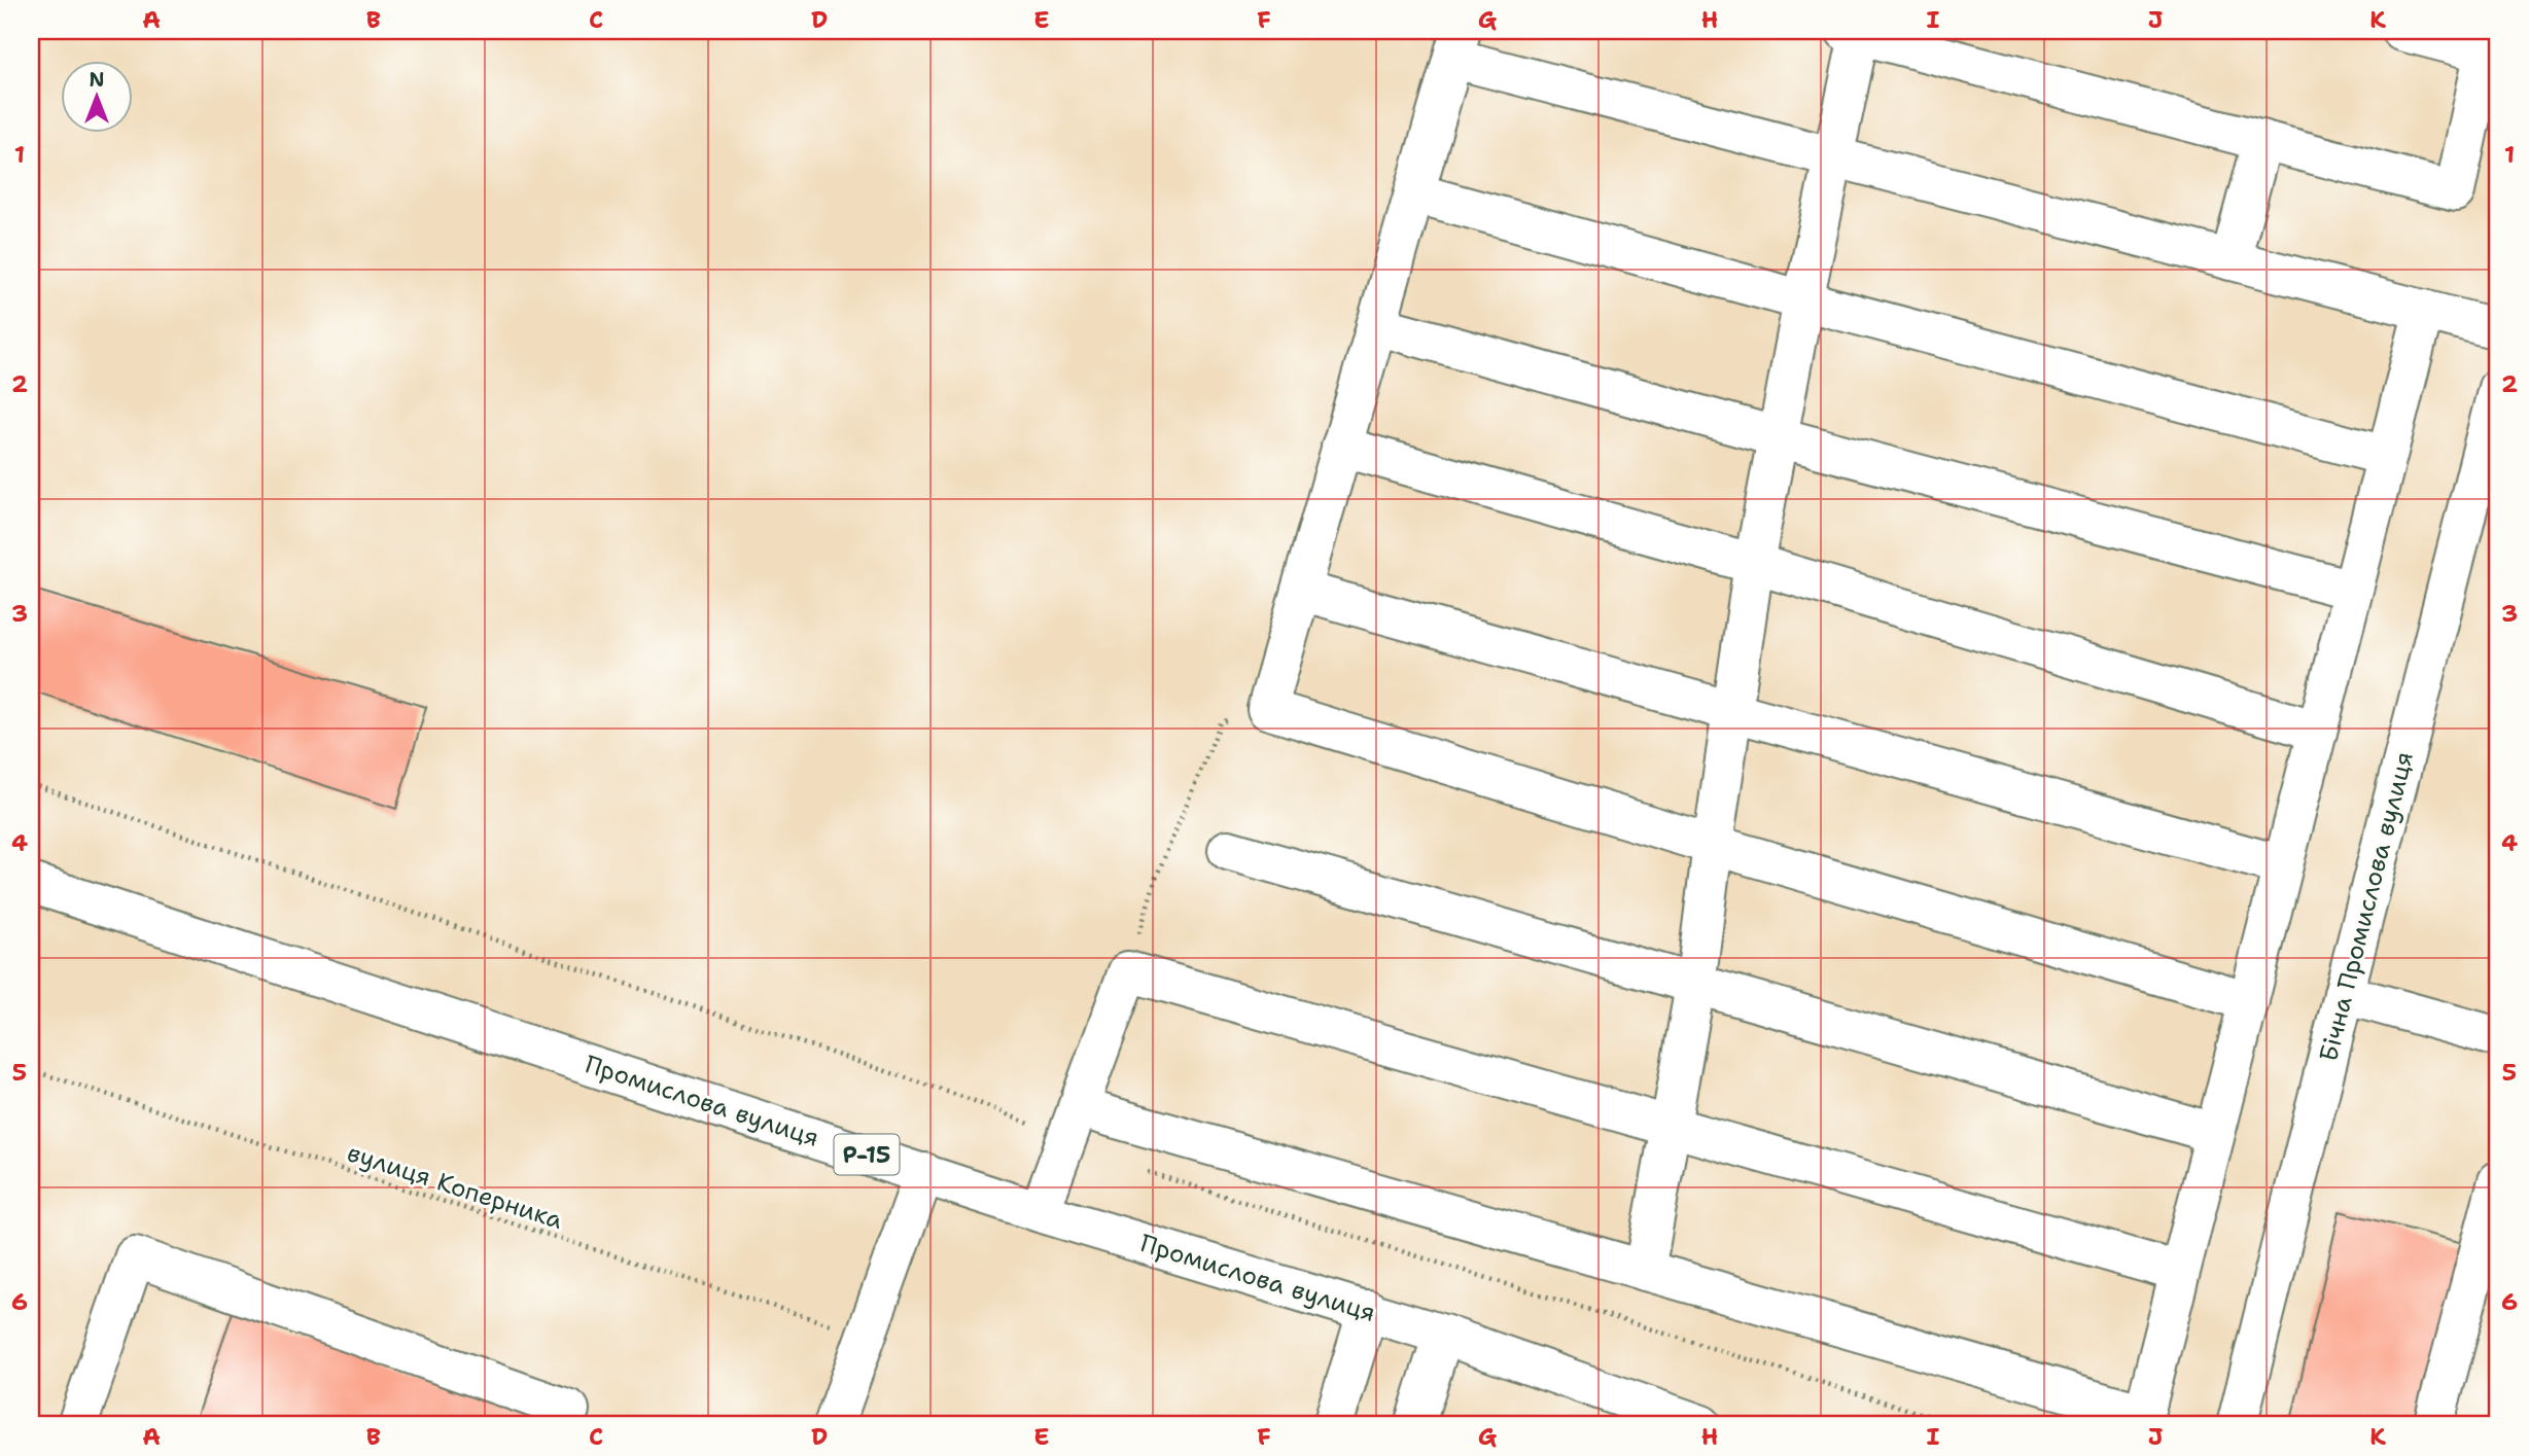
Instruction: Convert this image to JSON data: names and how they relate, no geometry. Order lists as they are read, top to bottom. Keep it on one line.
{"streets":{"main road":["Бічна Промислова вулиця","Промислова вулиця","Р-15"],"path":["вулиця Коперника"]},"north":"top","grid":{"columns":["A","B","C","D","E","F","G","H","I","J","K"],"rows":["1","2","3","4","5","6"]}}
